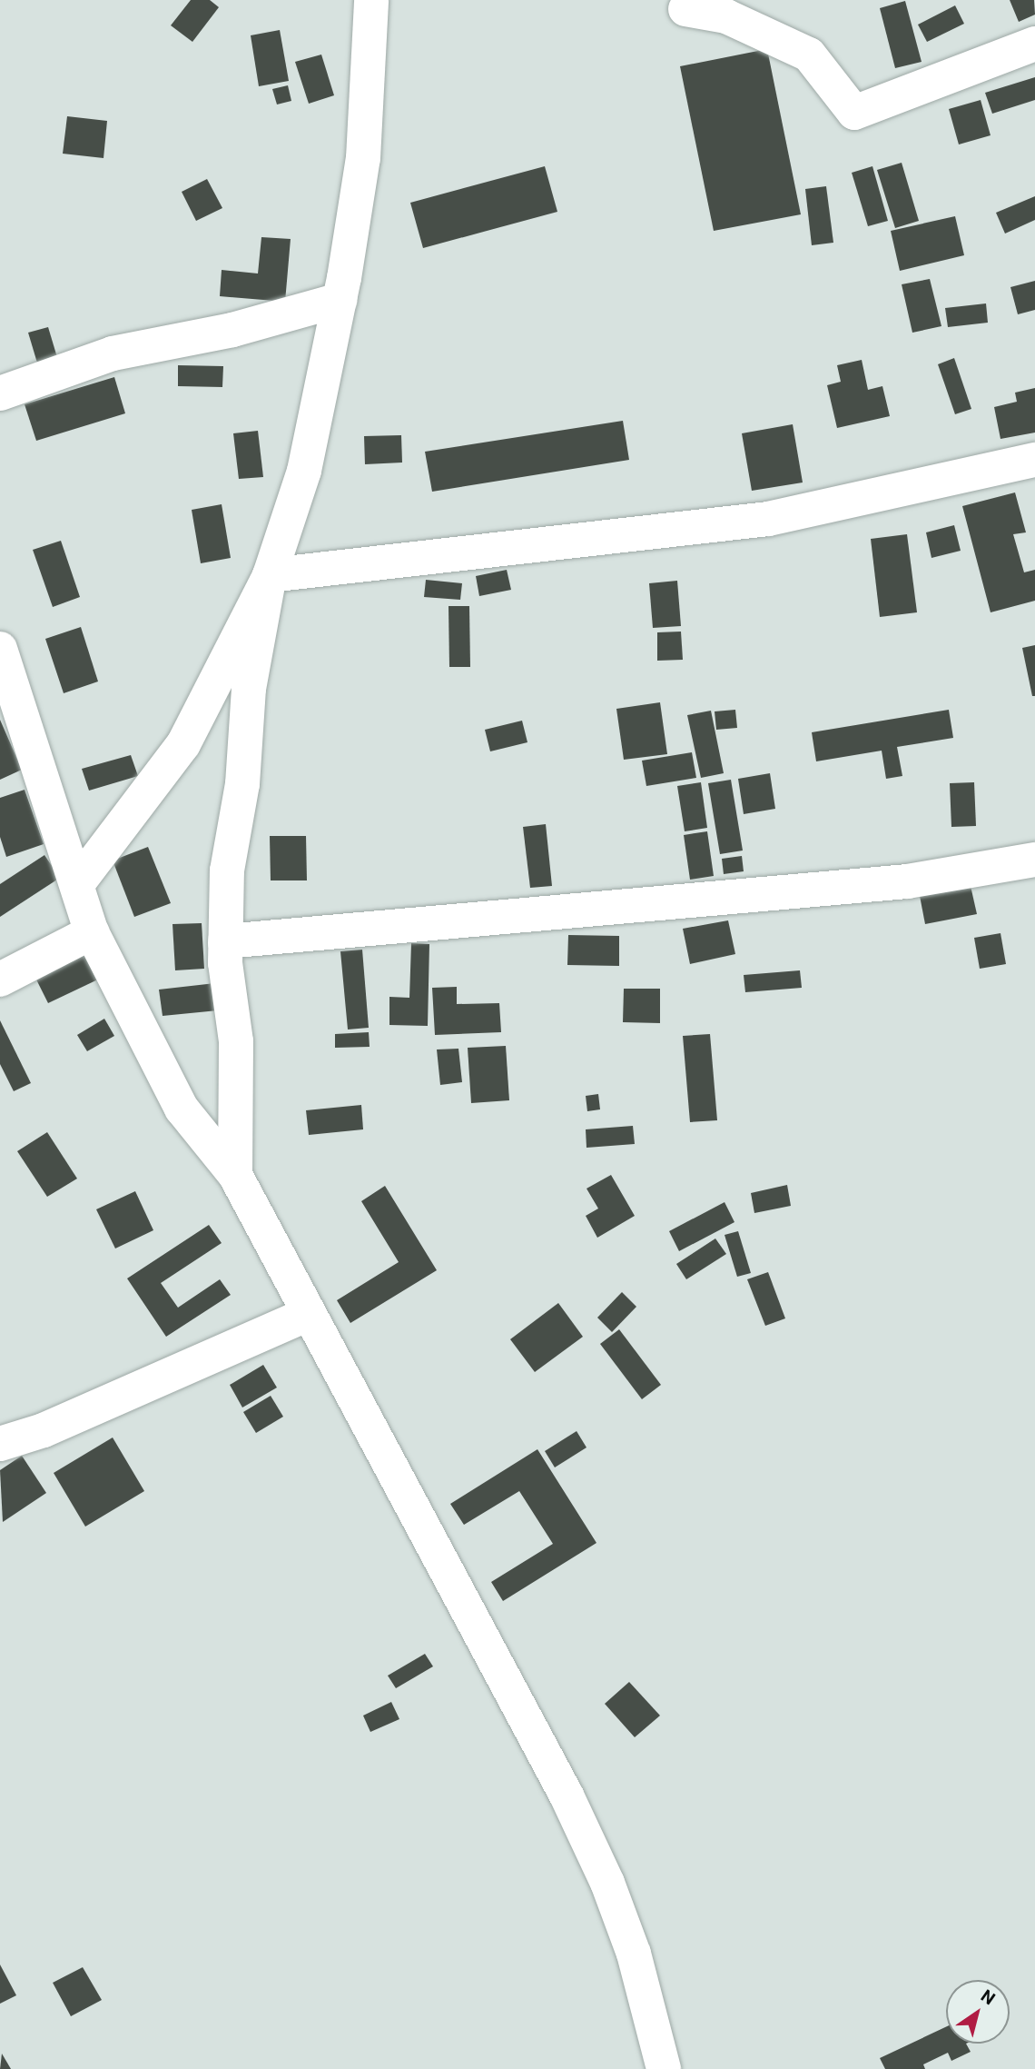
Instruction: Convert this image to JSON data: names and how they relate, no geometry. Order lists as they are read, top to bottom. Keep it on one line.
{"north":"top right"}
